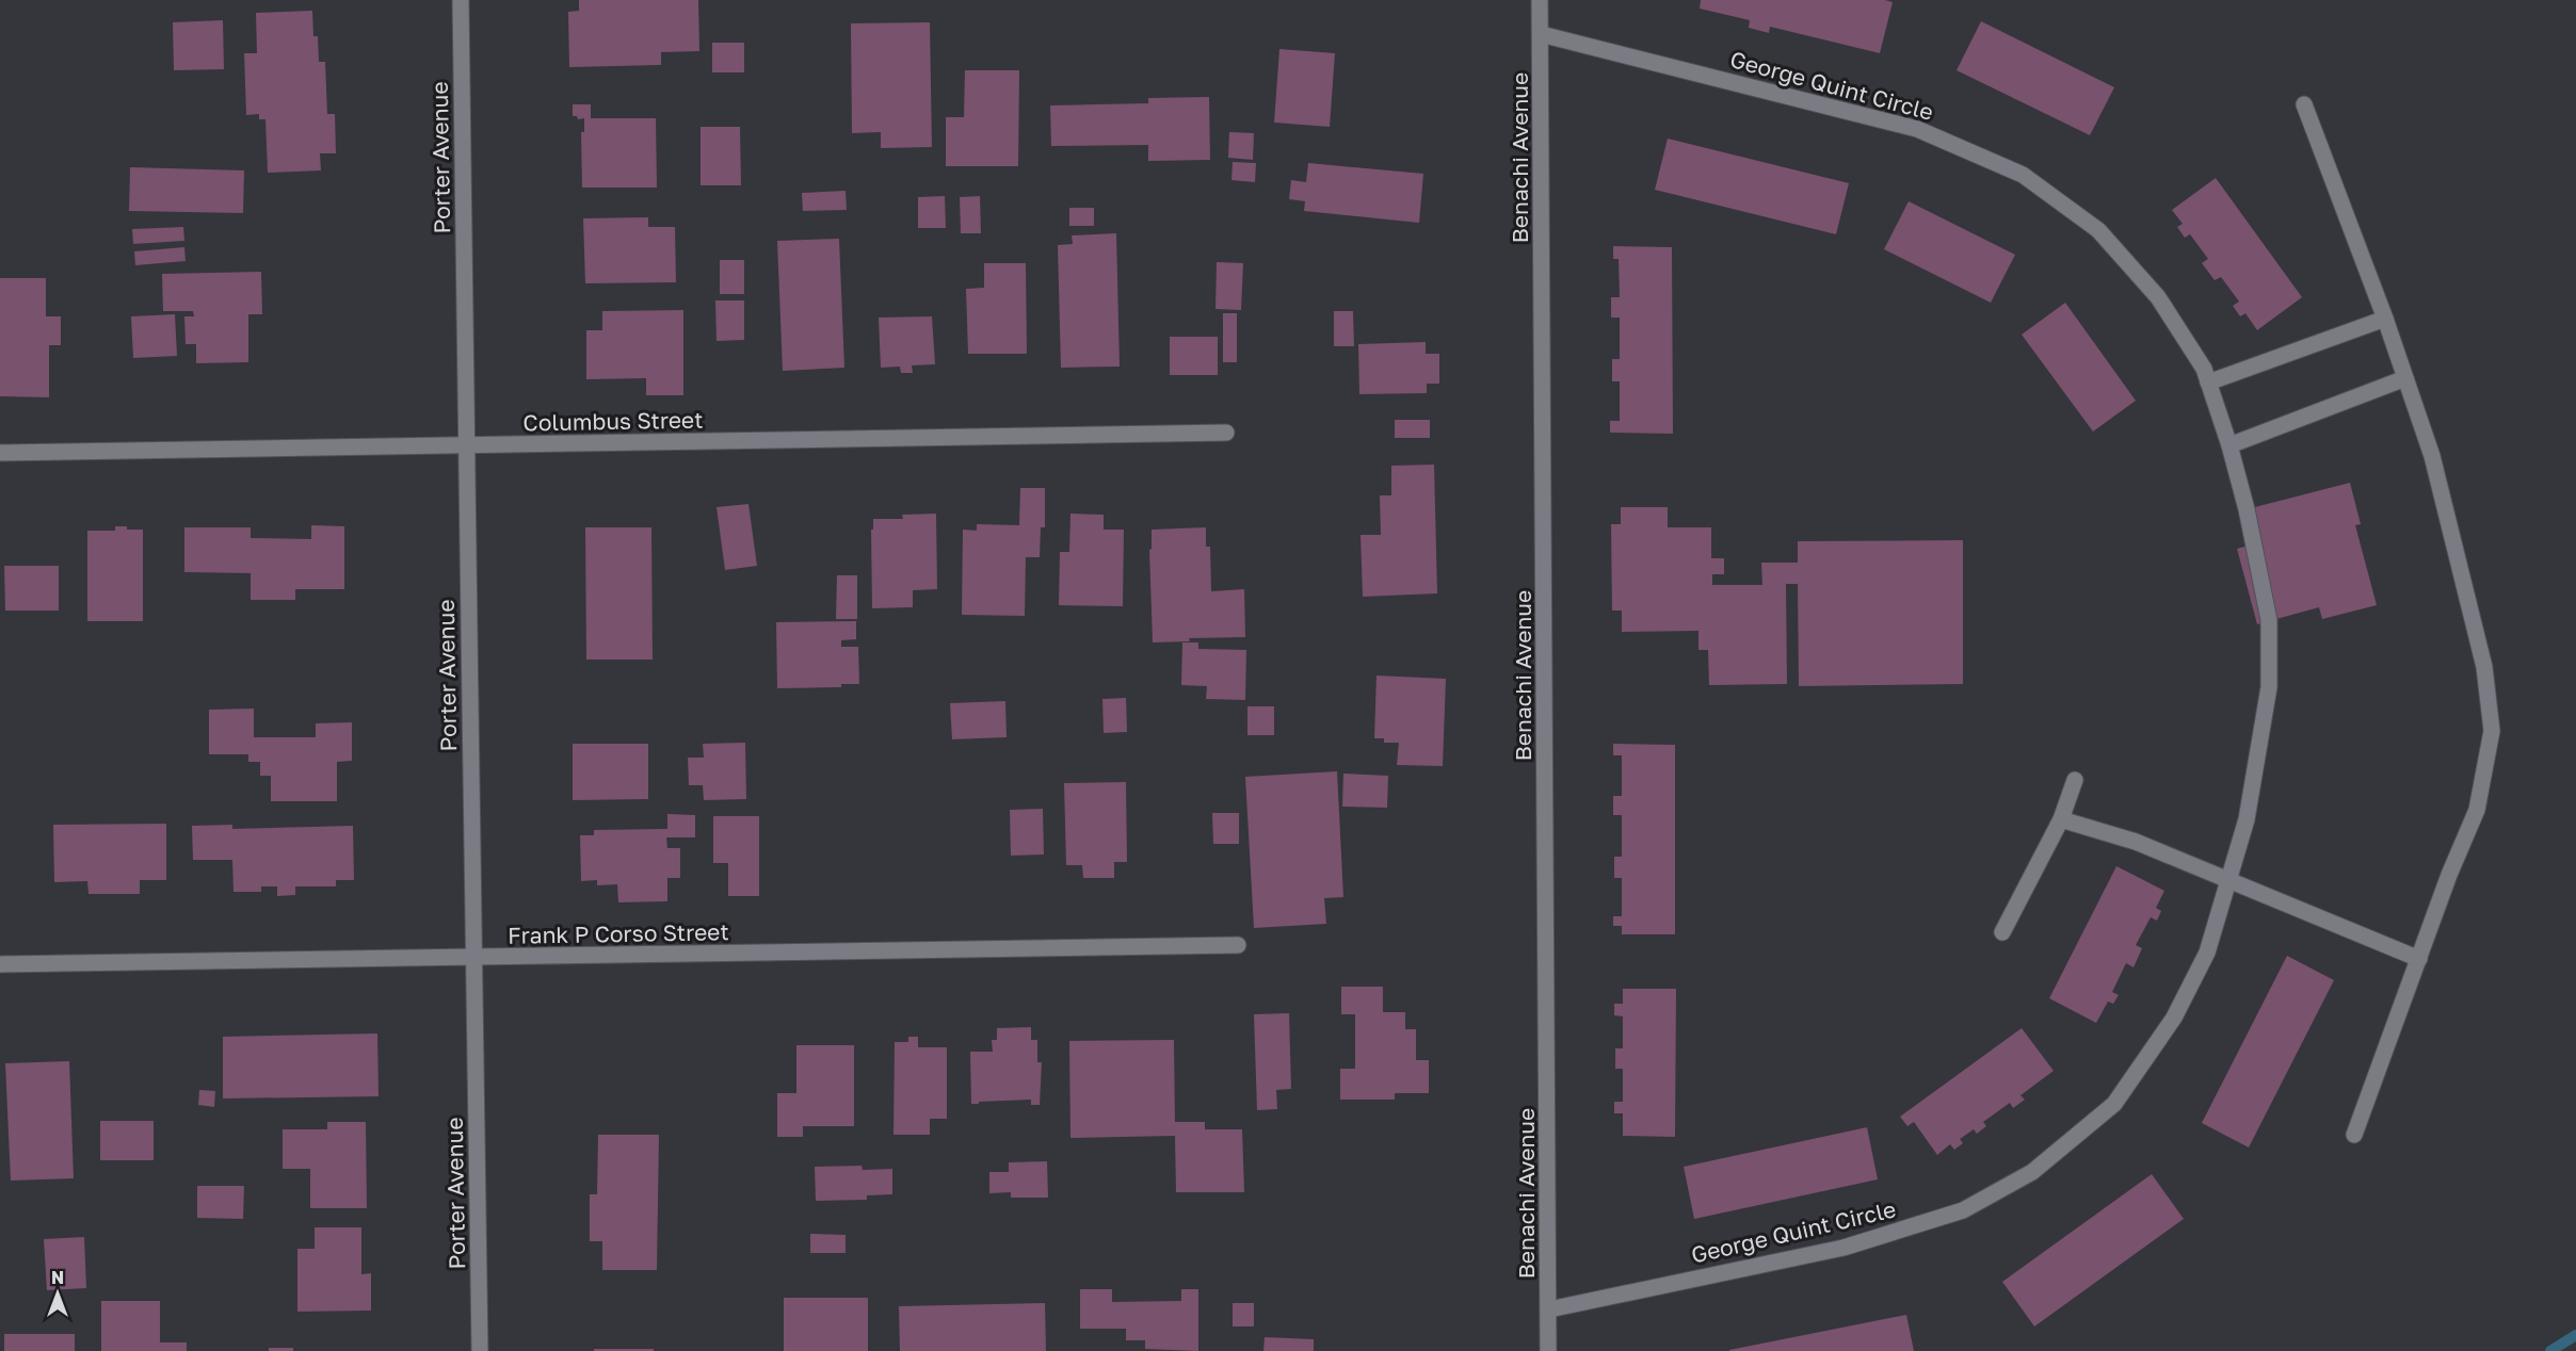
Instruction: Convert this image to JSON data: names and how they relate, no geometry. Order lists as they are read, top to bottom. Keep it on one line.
{"streets":{"street":["George Quint Circle","Porter Avenue","Benachi Avenue","Columbus Street","Frank P Corso Street"]},"crossings":[["George Quint Circle","Benachi Avenue"],["Porter Avenue","Columbus Street"],["Porter Avenue","Frank P Corso Street"]],"north":"top"}
